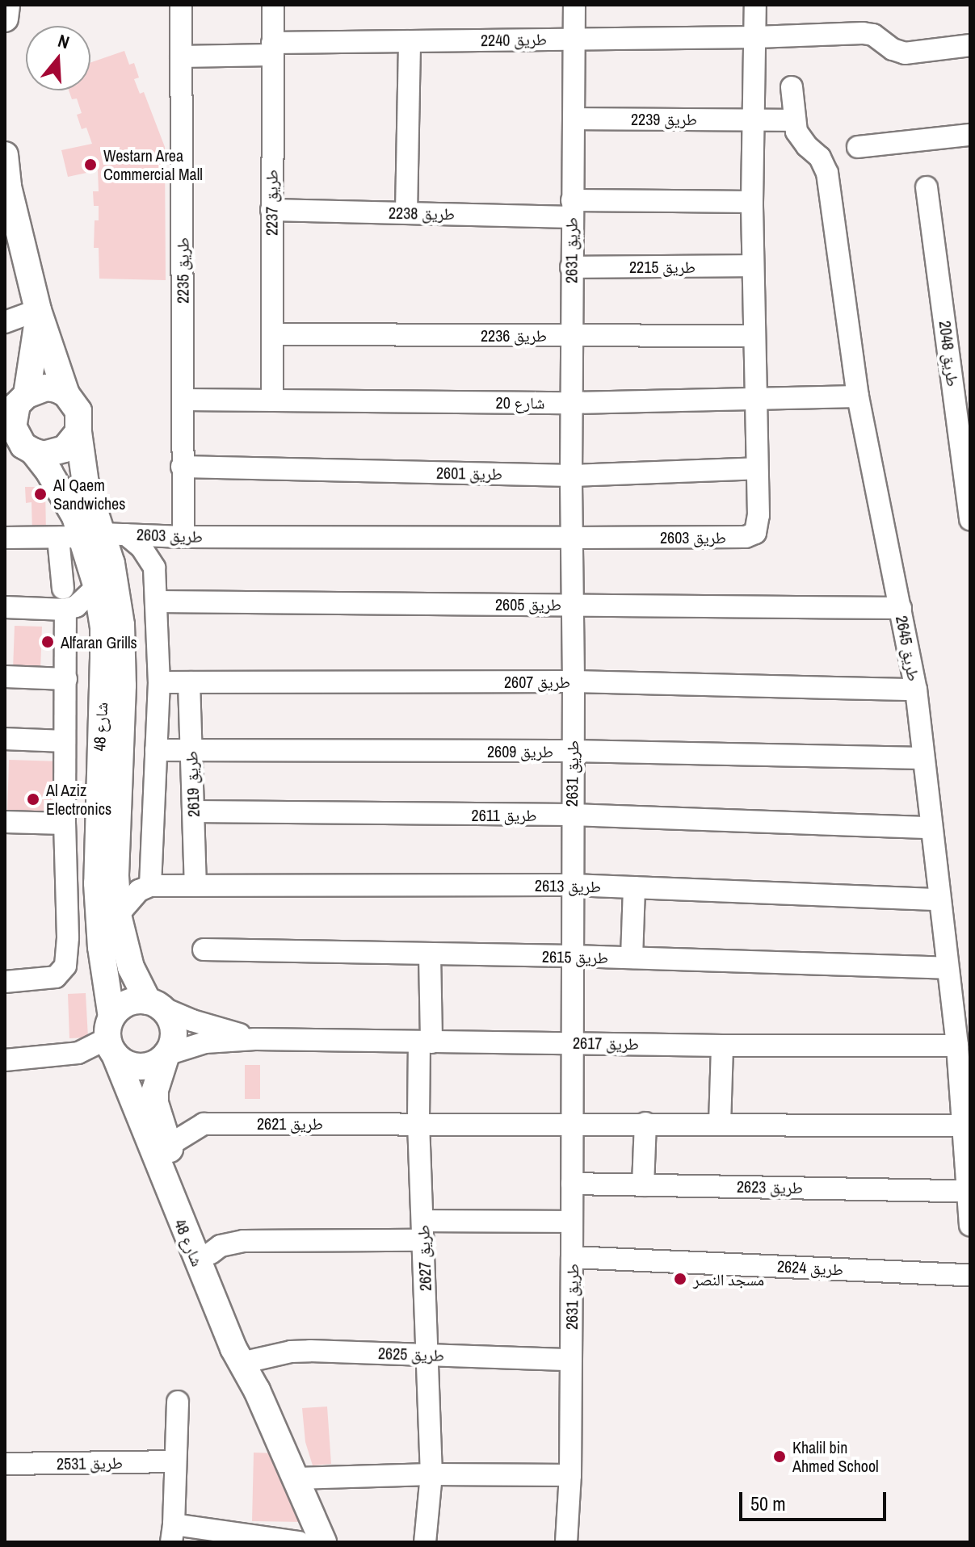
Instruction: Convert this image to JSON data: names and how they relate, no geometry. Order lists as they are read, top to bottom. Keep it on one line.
{"streets":{"street":["طريق 2240","طريق 2239","طريق 2237","طريق 2238","طريق 2631","طريق 2215","طريق 2235","طريق 2236","طريق 2048","شارع 20","طريق 2601","طريق 2603","طريق 2605","طريق 2645","طريق 2607","شارع 48","طريق 2609","طريق 2619","طريق 2611","طريق 2613","طريق 2615","طريق 2617","طريق 2621","طريق 2623","طريق 2627","طريق 2624","طريق 2625","طريق 2531"]},"crossings":[["طريق 2240","طريق 2237"],["طريق 2240","طريق 2631"],["طريق 2240","طريق 2235"],["طريق 2240","طريق 2603"],["طريق 2239","طريق 2631"],["طريق 2239","طريق 2603"],["طريق 2239","طريق 2645"],["طريق 2237","طريق 2238"],["طريق 2237","طريق 2236"],["طريق 2237","شارع 20"],["طريق 2238","طريق 2631"],["طريق 2238","طريق 2603"],["طريق 2631","طريق 2215"],["طريق 2631","طريق 2236"],["طريق 2631","شارع 20"],["طريق 2631","طريق 2601"],["طريق 2631","طريق 2603"],["طريق 2631","طريق 2605"],["طريق 2631","طريق 2607"],["طريق 2631","طريق 2609"],["طريق 2631","طريق 2611"],["طريق 2631","طريق 2613"],["طريق 2631","طريق 2615"],["طريق 2631","طريق 2617"],["طريق 2631","طريق 2621"],["طريق 2631","طريق 2623"],["طريق 2631","طريق 2624"],["طريق 2631","طريق 2625"],["طريق 2215","طريق 2603"],["طريق 2235","شارع 20"],["طريق 2235","طريق 2601"],["طريق 2235","طريق 2603"],["طريق 2236","طريق 2603"],["شارع 20","طريق 2603"],["شارع 20","طريق 2645"],["طريق 2601","طريق 2603"],["طريق 2603","شارع 48"],["طريق 2605","طريق 2645"],["طريق 2645","طريق 2607"],["طريق 2645","طريق 2609"],["طريق 2645","طريق 2611"],["طريق 2645","طريق 2613"],["طريق 2645","طريق 2615"],["طريق 2645","طريق 2617"],["طريق 2645","طريق 2621"],["طريق 2645","طريق 2623"],["طريق 2607","طريق 2619"],["شارع 48","طريق 2617"],["شارع 48","طريق 2621"],["شارع 48","طريق 2625"],["طريق 2609","طريق 2619"],["طريق 2619","طريق 2611"],["طريق 2619","طريق 2613"],["طريق 2615","طريق 2627"],["طريق 2617","طريق 2627"],["طريق 2621","طريق 2627"],["طريق 2627","طريق 2625"]],"places":["Westarn Area Commercial Mall","Al Qaem Sandwiches","Alfaran Grills","Al Aziz Electronics","مسجد النصر","Khalil bin Ahmed School"],"scale_bar":"50 m","north":"top"}
